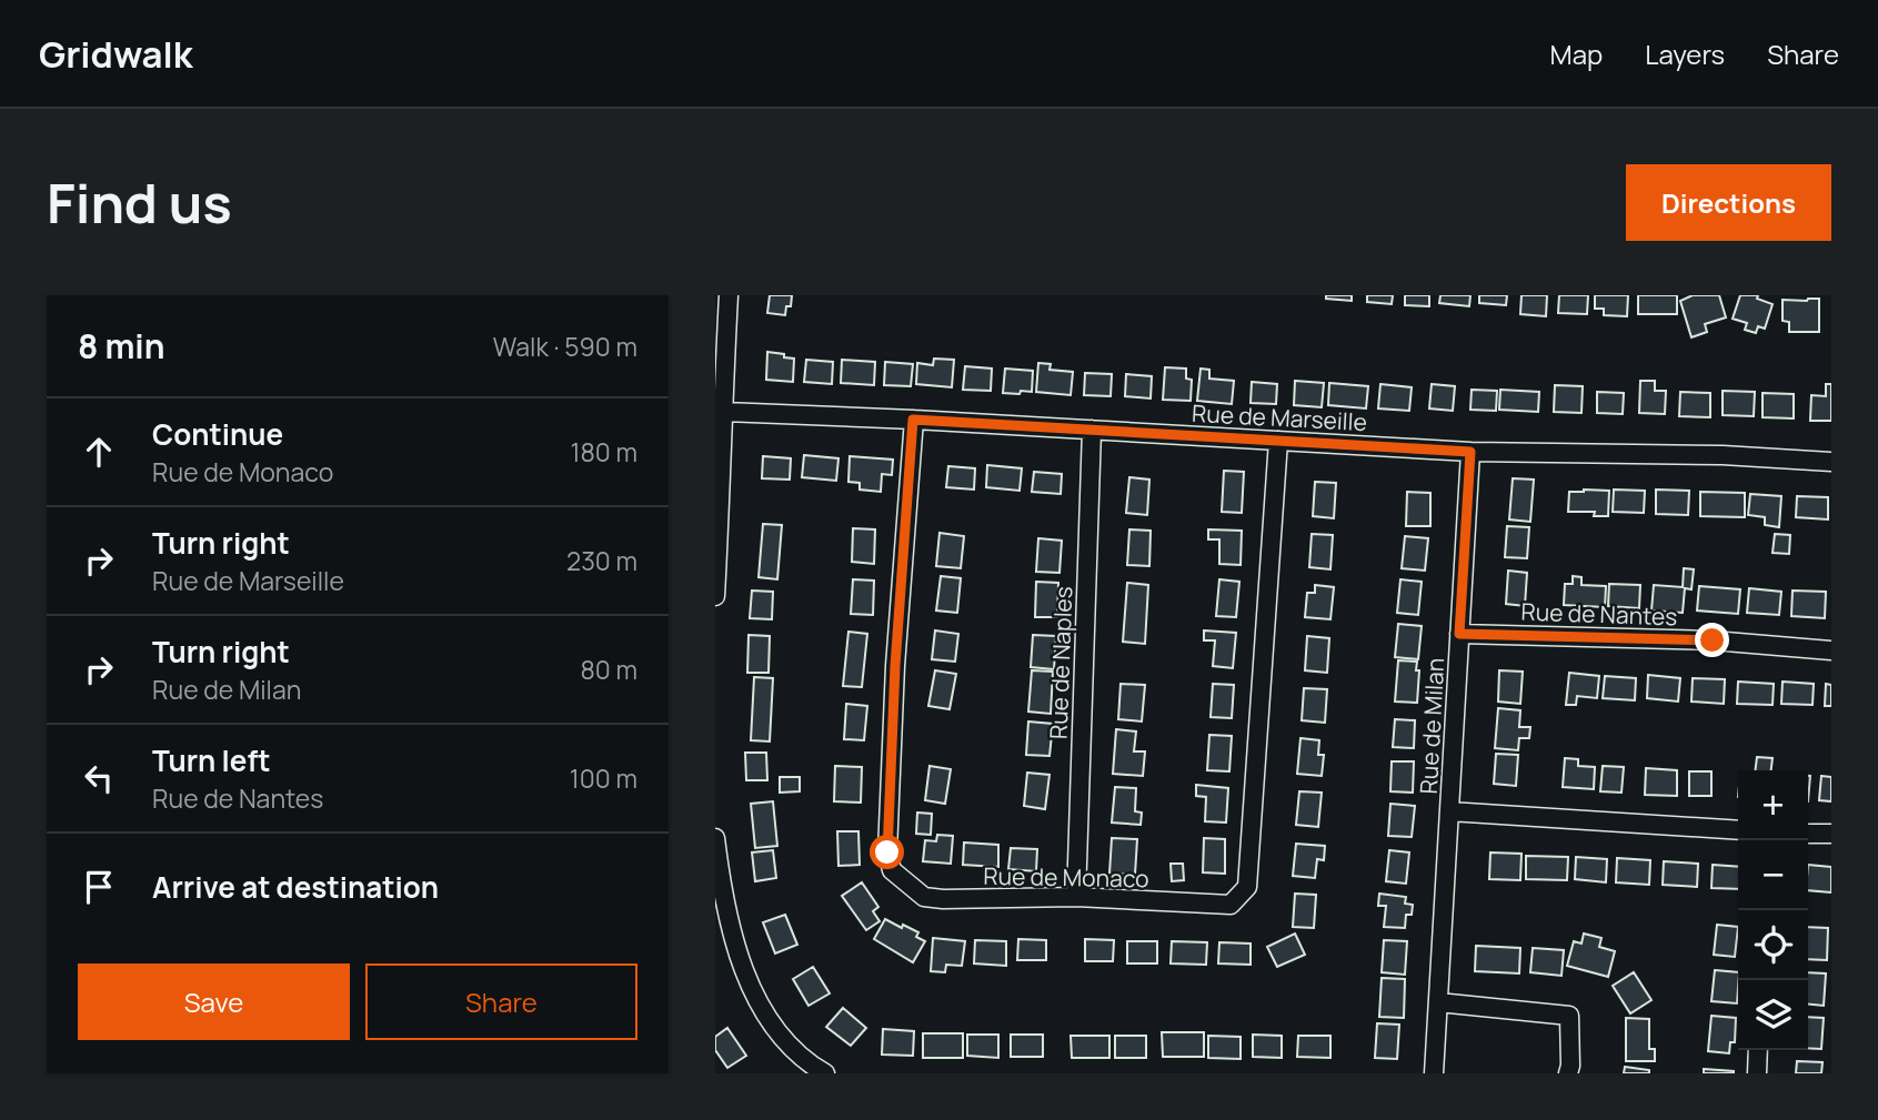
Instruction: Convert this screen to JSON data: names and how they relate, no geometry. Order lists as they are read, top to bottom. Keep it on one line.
{"streets":{"street":["Rue de Marseille","Rue de Nantes","Rue de Naples","Rue de Milan","Rue de Monaco"]},"crossings":[["Rue de Marseille","Rue de Naples"],["Rue de Marseille","Rue de Milan"],["Rue de Marseille","Rue de Monaco"],["Rue de Nantes","Rue de Milan"],["Rue de Naples","Rue de Monaco"]],"page":{"header":"Gridwalk","nav":["Map","Layers","Share"],"buttons":["Directions",["Save","Share"]],"title":"Find us","heading":["8 min","Walk · 590 m"],"list":[["Continue","Rue de Monaco","180 m"],["Turn right","Rue de Marseille","230 m"],["Turn right","Rue de Milan","80 m"],["Turn left","Rue de Nantes","100 m"],"Arrive at destination"],"map_buttons":["+","−"]}}
